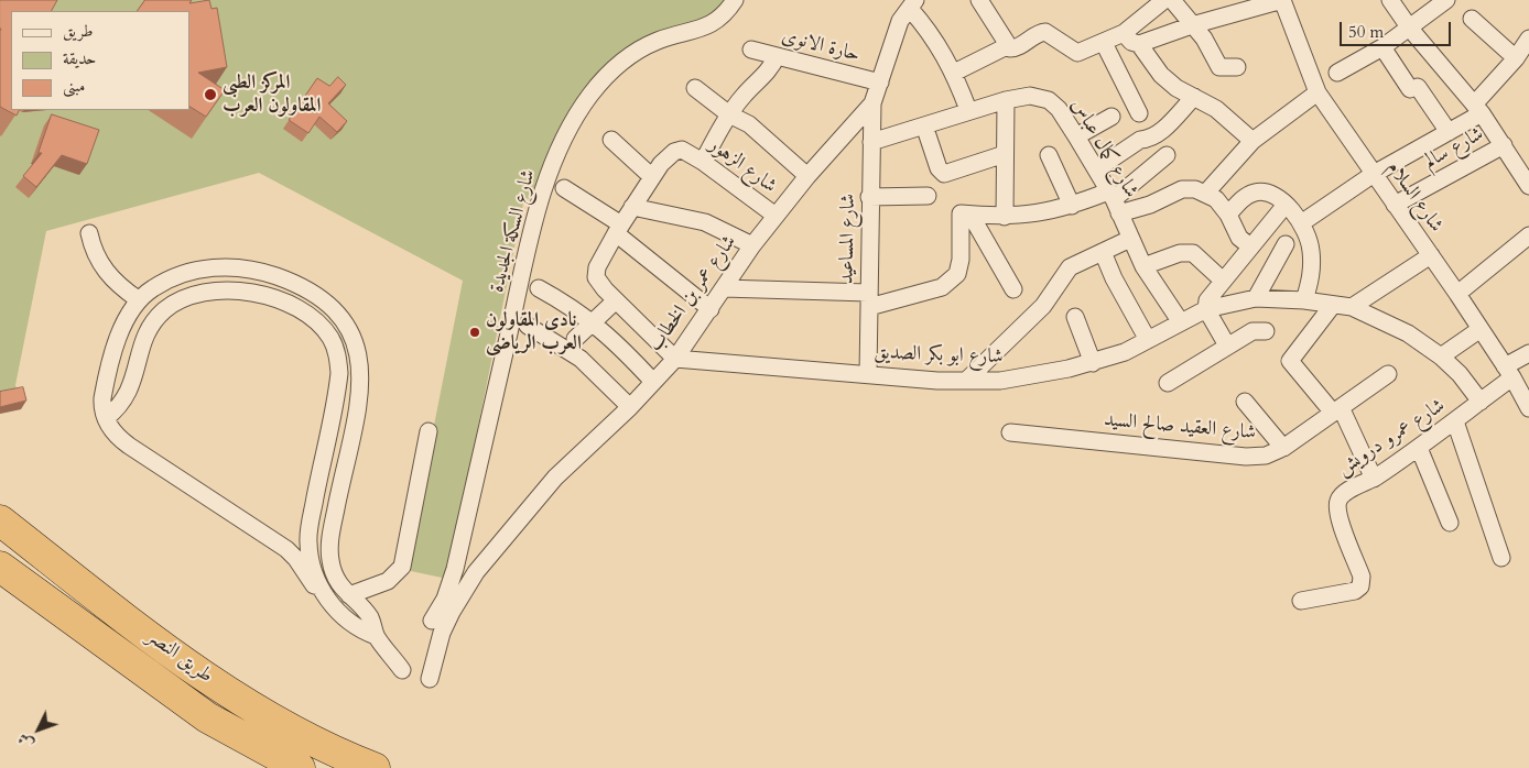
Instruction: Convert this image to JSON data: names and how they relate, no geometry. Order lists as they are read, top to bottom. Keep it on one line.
{"streets":{"highway":["طريق النصر"],"street":["حارة الانوى","شارع كمال عباس","شارع سالم","شارع الزهور","شارع السلام","شارع السكة الجديدة","شارع المساعيد","شارع عمر بن الخطاب","شارع ابو بكر الصديق","شارع العقيد صالح السيد","شارع عمرو درويش"]},"crossings":[["حارة الانوى","شارع عمر بن الخطاب"],["شارع كمال عباس","شارع المساعيد"],["شارع كمال عباس","شارع ابو بكر الصديق"],["شارع سالم","شارع السلام"],["شارع الزهور","شارع عمر بن الخطاب"],["شارع السلام","شارع عمرو درويش"],["شارع المساعيد","شارع عمر بن الخطاب"],["شارع المساعيد","شارع ابو بكر الصديق"],["شارع عمر بن الخطاب","شارع ابو بكر الصديق"],["شارع ابو بكر الصديق","شارع عمرو درويش"]],"places":["المركز الطبى المقاولون العرب","نادى المقاولون العرب الرياضى"],"legend":["طريق","حديقة","مبنى"],"scale_bar":"50 m","north":"bottom left"}
